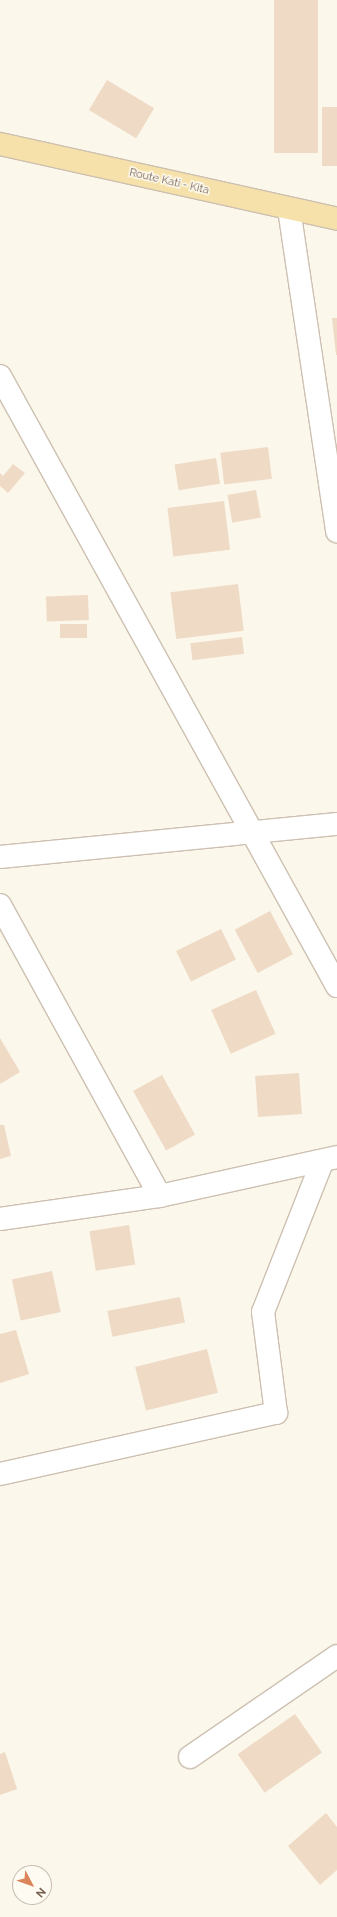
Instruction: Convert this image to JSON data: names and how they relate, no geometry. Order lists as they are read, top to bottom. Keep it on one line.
{"streets":{"main road":["Route Kati - Kita"]},"north":"bottom right"}
